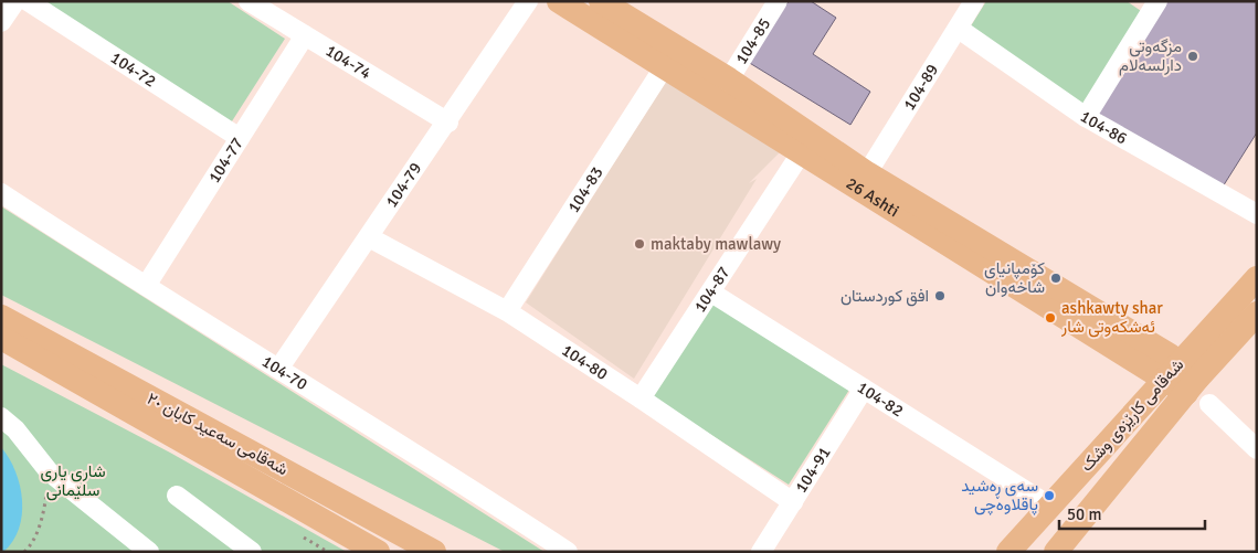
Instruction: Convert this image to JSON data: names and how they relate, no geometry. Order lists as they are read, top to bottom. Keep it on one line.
{"streets":{"main road":["26 Ashti","شەقامی کارێزەی وشک","شەقامی سەعید کابان ٢٠"],"street":["104-85","104-74","104-72","104-89","104-86","104-77","104-79","104-83","104-87","104-80","104-70","104-82","104-91"]},"crossings":[["104-85","26 Ashti"],["104-74","104-77"],["104-74","104-79"],["104-72","104-77"],["104-89","104-86"],["104-89","26 Ashti"],["104-77","104-70"],["104-79","104-80"],["104-79","104-70"],["104-83","26 Ashti"],["104-83","104-80"],["26 Ashti","104-87"],["26 Ashti","شەقامی کارێزەی وشک"],["104-87","104-80"],["104-87","104-82"],["104-80","104-91"],["104-82","شەقامی کارێزەی وشک"],["104-82","104-91"]],"parks":["شاری یاری سلێمانی"],"places":["مزگەوتی دارلسەلام","maktaby mawlawy","كۆمپانیای شاخەوان","افق كوردستان","ashkawty shar ئەشکەوتی شار","سەی ڕەشید پاقلاوەچی"],"scale_bar":"50 m"}
